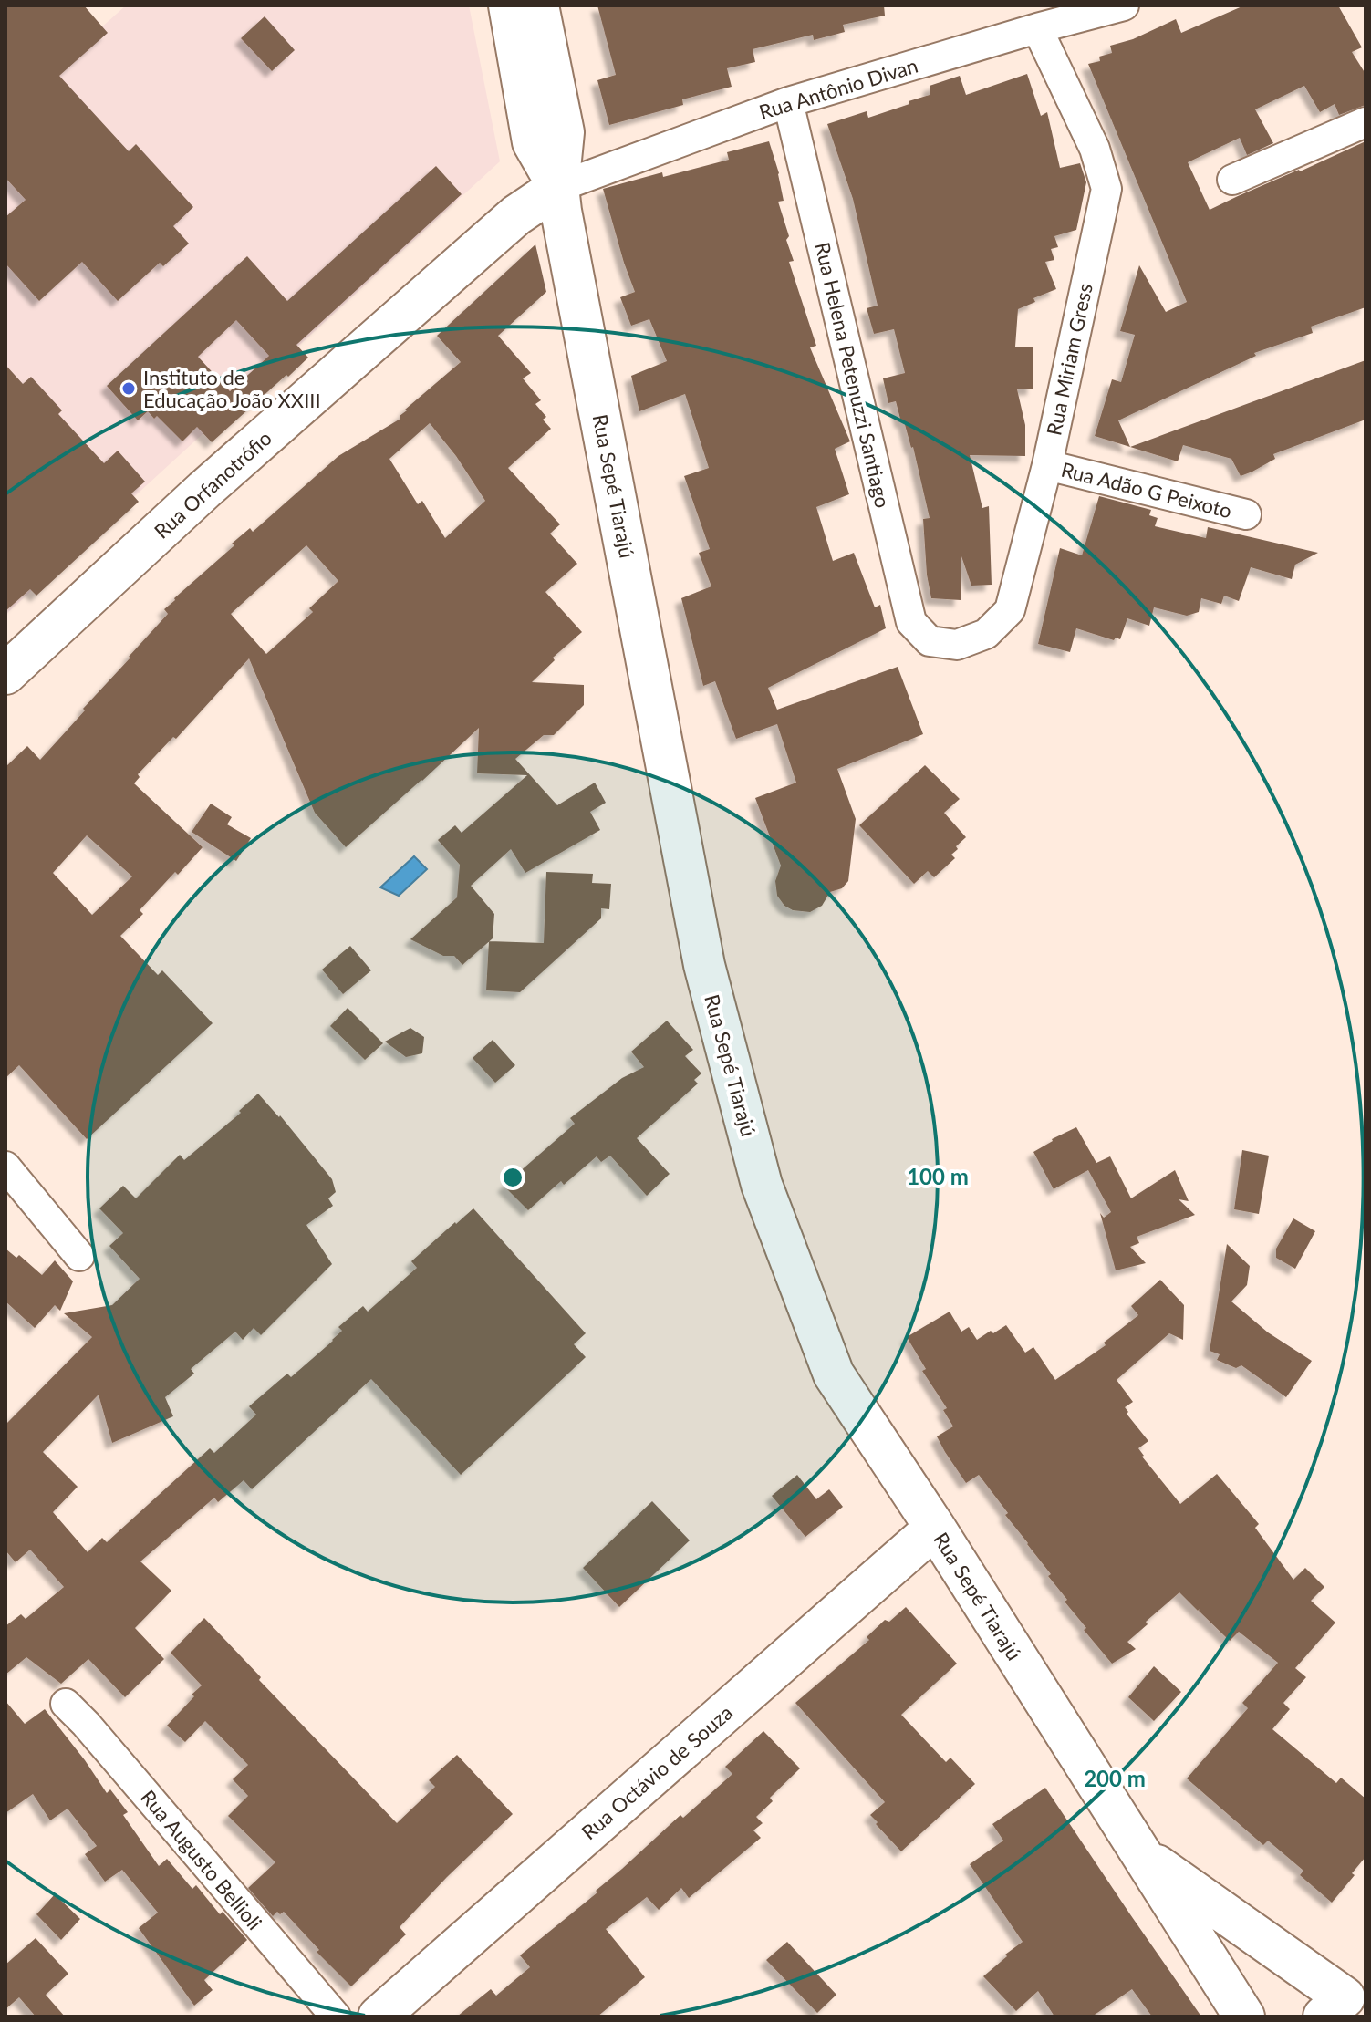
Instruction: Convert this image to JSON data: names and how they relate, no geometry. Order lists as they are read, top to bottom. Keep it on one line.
{"streets":{"street":["Rua Antônio Divan","Rua Miriam Gress","Rua Helena Petenuzzi Santiago","Rua Orfanotrófio","Rua Sepé Tiarajú","Rua Adão G Peixoto","Rua Octávio de Souza","Rua Augusto Bellioli"]},"crossings":[["Rua Antônio Divan","Rua Miriam Gress"],["Rua Antônio Divan","Rua Helena Petenuzzi Santiago"],["Rua Antônio Divan","Rua Orfanotrófio"],["Rua Antônio Divan","Rua Sepé Tiarajú"],["Rua Miriam Gress","Rua Helena Petenuzzi Santiago"],["Rua Miriam Gress","Rua Adão G Peixoto"],["Rua Orfanotrófio","Rua Sepé Tiarajú"],["Rua Sepé Tiarajú","Rua Octávio de Souza"]],"places":["Instituto de Educação João XXIII"],"rings":["100 m","200 m"]}
